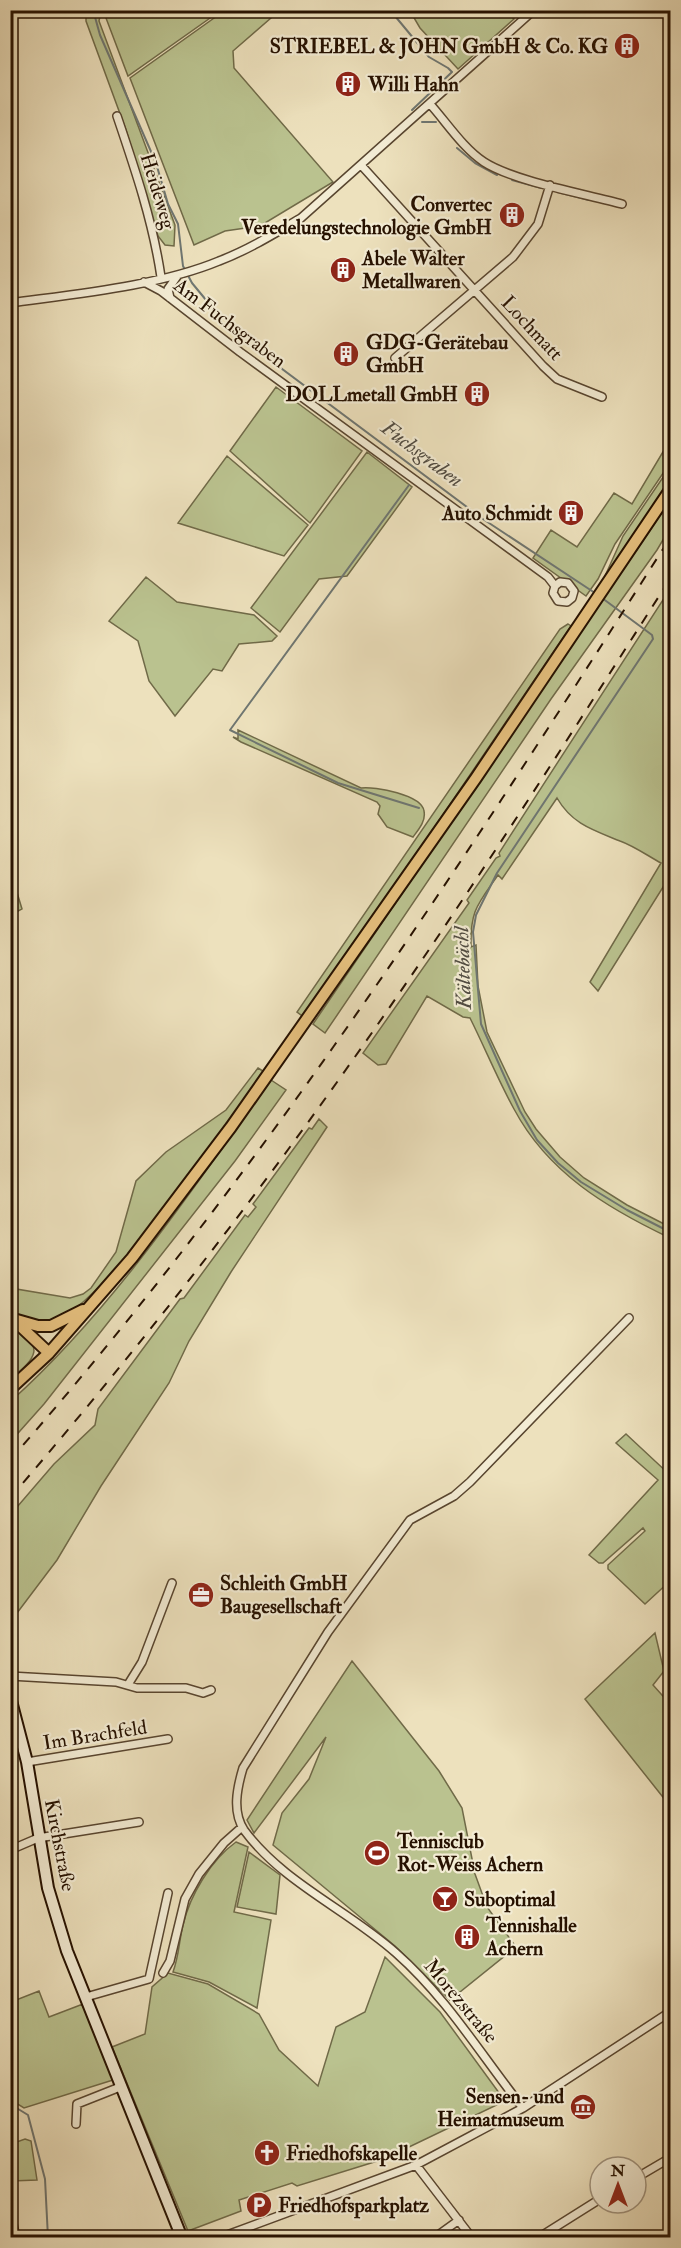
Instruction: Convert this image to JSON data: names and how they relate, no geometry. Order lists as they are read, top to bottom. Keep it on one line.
{"streets":{"main road":["Kirchstraße"],"street":["Heideweg","Am Fuchsgraben","Lochmatt","Im Brachfeld","Morezstraße"]},"crossings":[["Heideweg","Am Fuchsgraben"],["Am Fuchsgraben","Lochmatt"],["Im Brachfeld","Kirchstraße"]],"water":["Fuchsgraben","Kältebächl"],"places":{"building":["STRIEBEL & JOHN GmbH & Co. KG","Willi Hahn","Convertec Veredelungstechnologie GmbH","Abele Walter Metallwaren","GDG-Gerätebau GmbH","DOLLmetall GmbH","Auto Schmidt","Tennishalle Achern"],"office":["Schleith GmbH Baugesellschaft"],"sports":["Tennisclub Rot-Weiss Achern"],"bar":["Suboptimal"],"museum":["Sensen- und Heimatmuseum"],"church":["Friedhofskapelle"],"parking":["Friedhofsparkplatz"]},"north":"top"}
